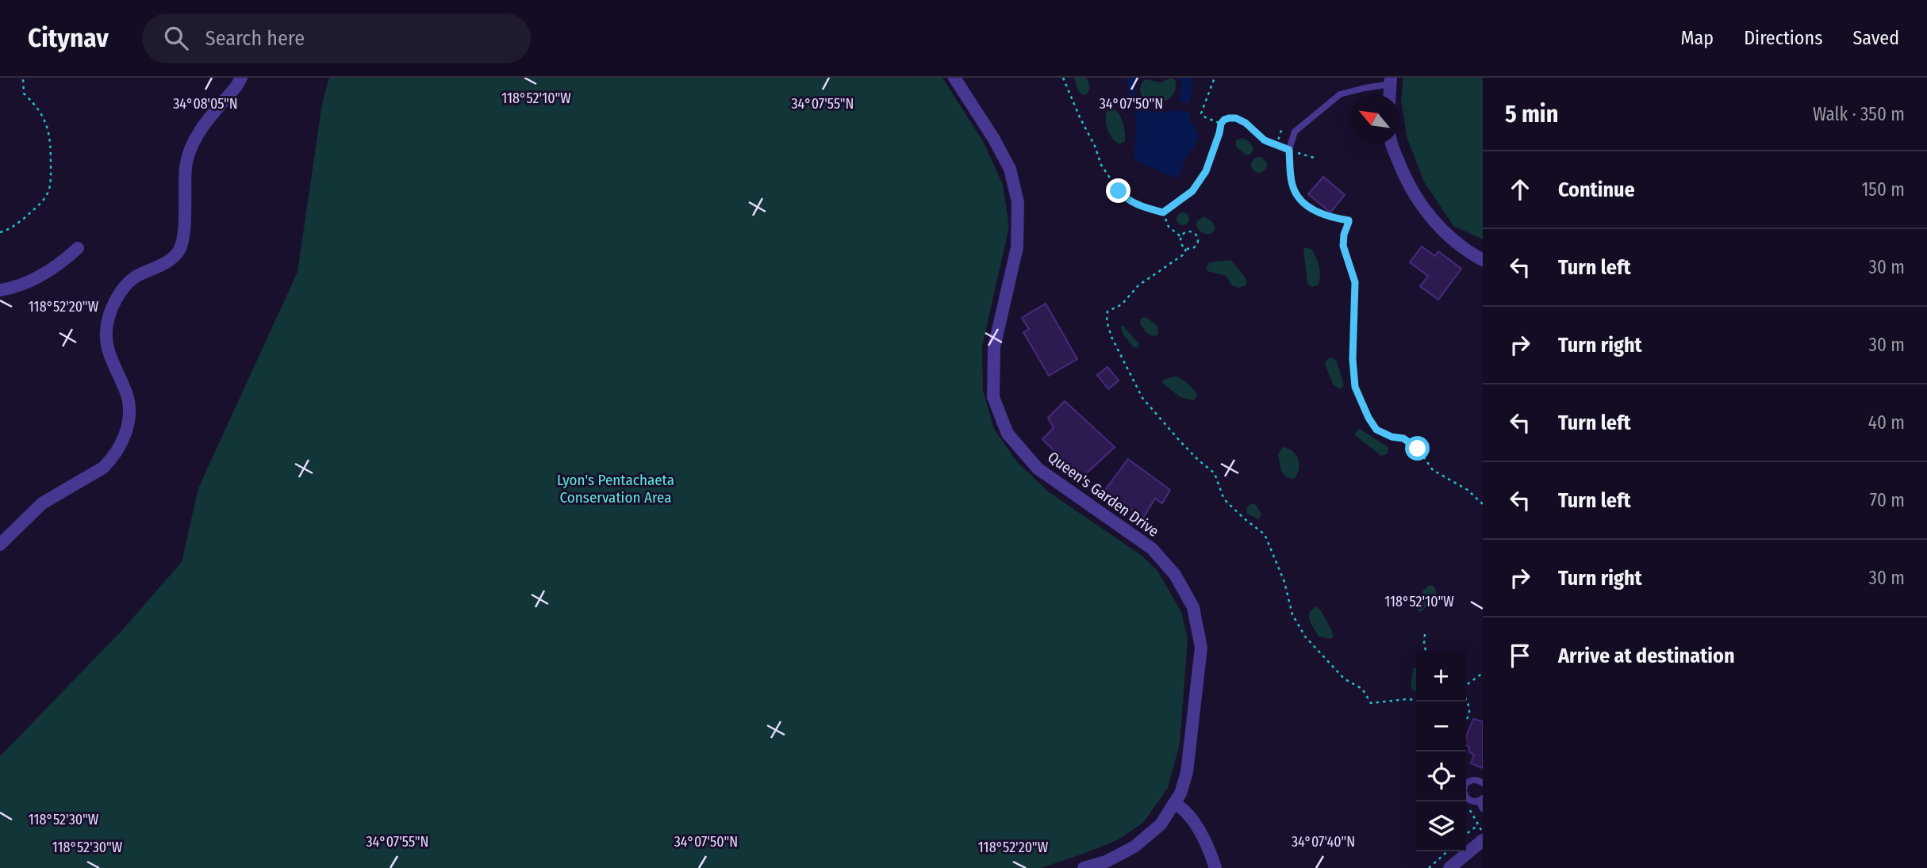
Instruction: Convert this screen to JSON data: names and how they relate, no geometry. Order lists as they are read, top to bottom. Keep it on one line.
{"streets":{"street":["Queen's Garden Drive"]},"parks":["Lyon's Pentachaeta Conservation Area"],"north":"top left","page":{"header":"Citynav","search":"Search here","nav":["Map","Directions","Saved"],"heading":["5 min","Walk · 350 m"],"list":[["Continue","150 m"],["Turn left","30 m"],["Turn right","30 m"],["Turn left","40 m"],["Turn left","70 m"],["Turn right","30 m"],"Arrive at destination"],"map_buttons":["+","−"]},"coordinates":["118°52'10\"W","34°08'05\"N","34°07'55\"N","34°07'50\"N","118°52'20\"W","118°52'30\"W","34°07'40\"N"]}
